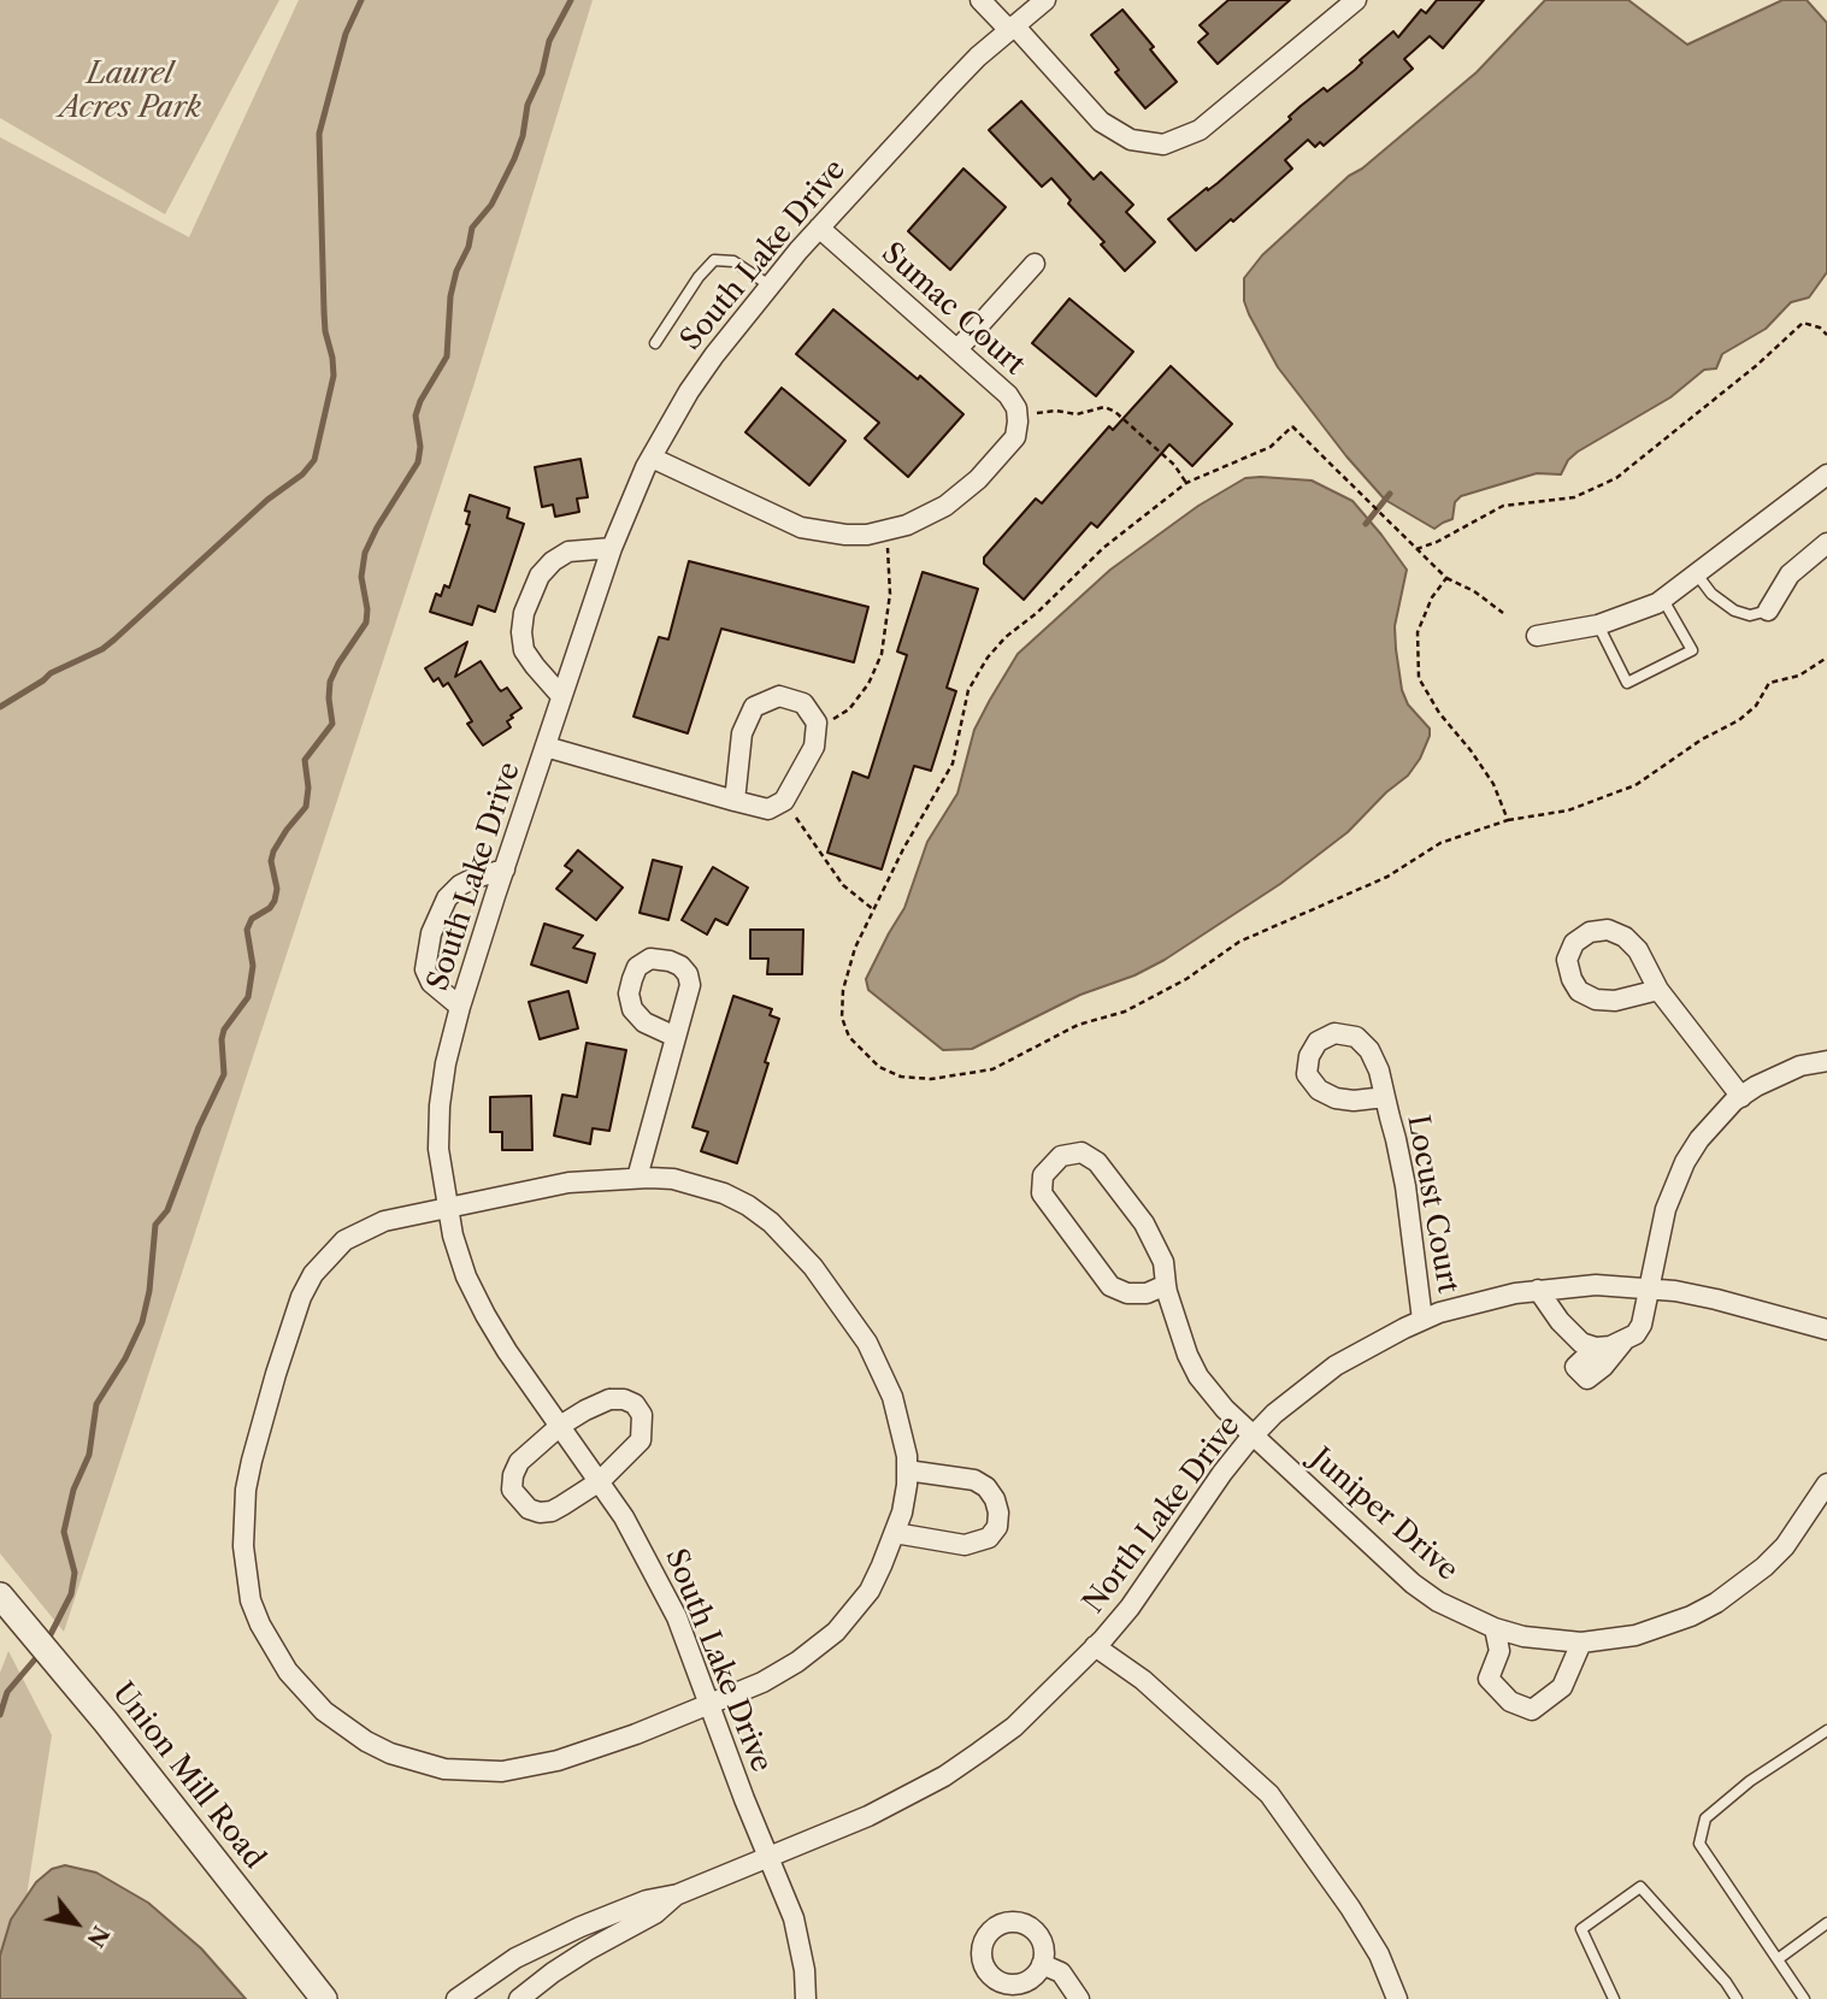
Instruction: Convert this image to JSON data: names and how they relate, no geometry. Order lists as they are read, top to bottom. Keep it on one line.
{"streets":{"street":["South Lake Drive","Sumac Court","Locust Court","North Lake Drive","Juniper Drive","Union Mill Road"]},"crossings":[["South Lake Drive","Sumac Court"],["South Lake Drive","North Lake Drive"],["Locust Court","North Lake Drive"],["North Lake Drive","Juniper Drive"]],"parks":["Laurel Acres Park"],"north":"bottom right"}
